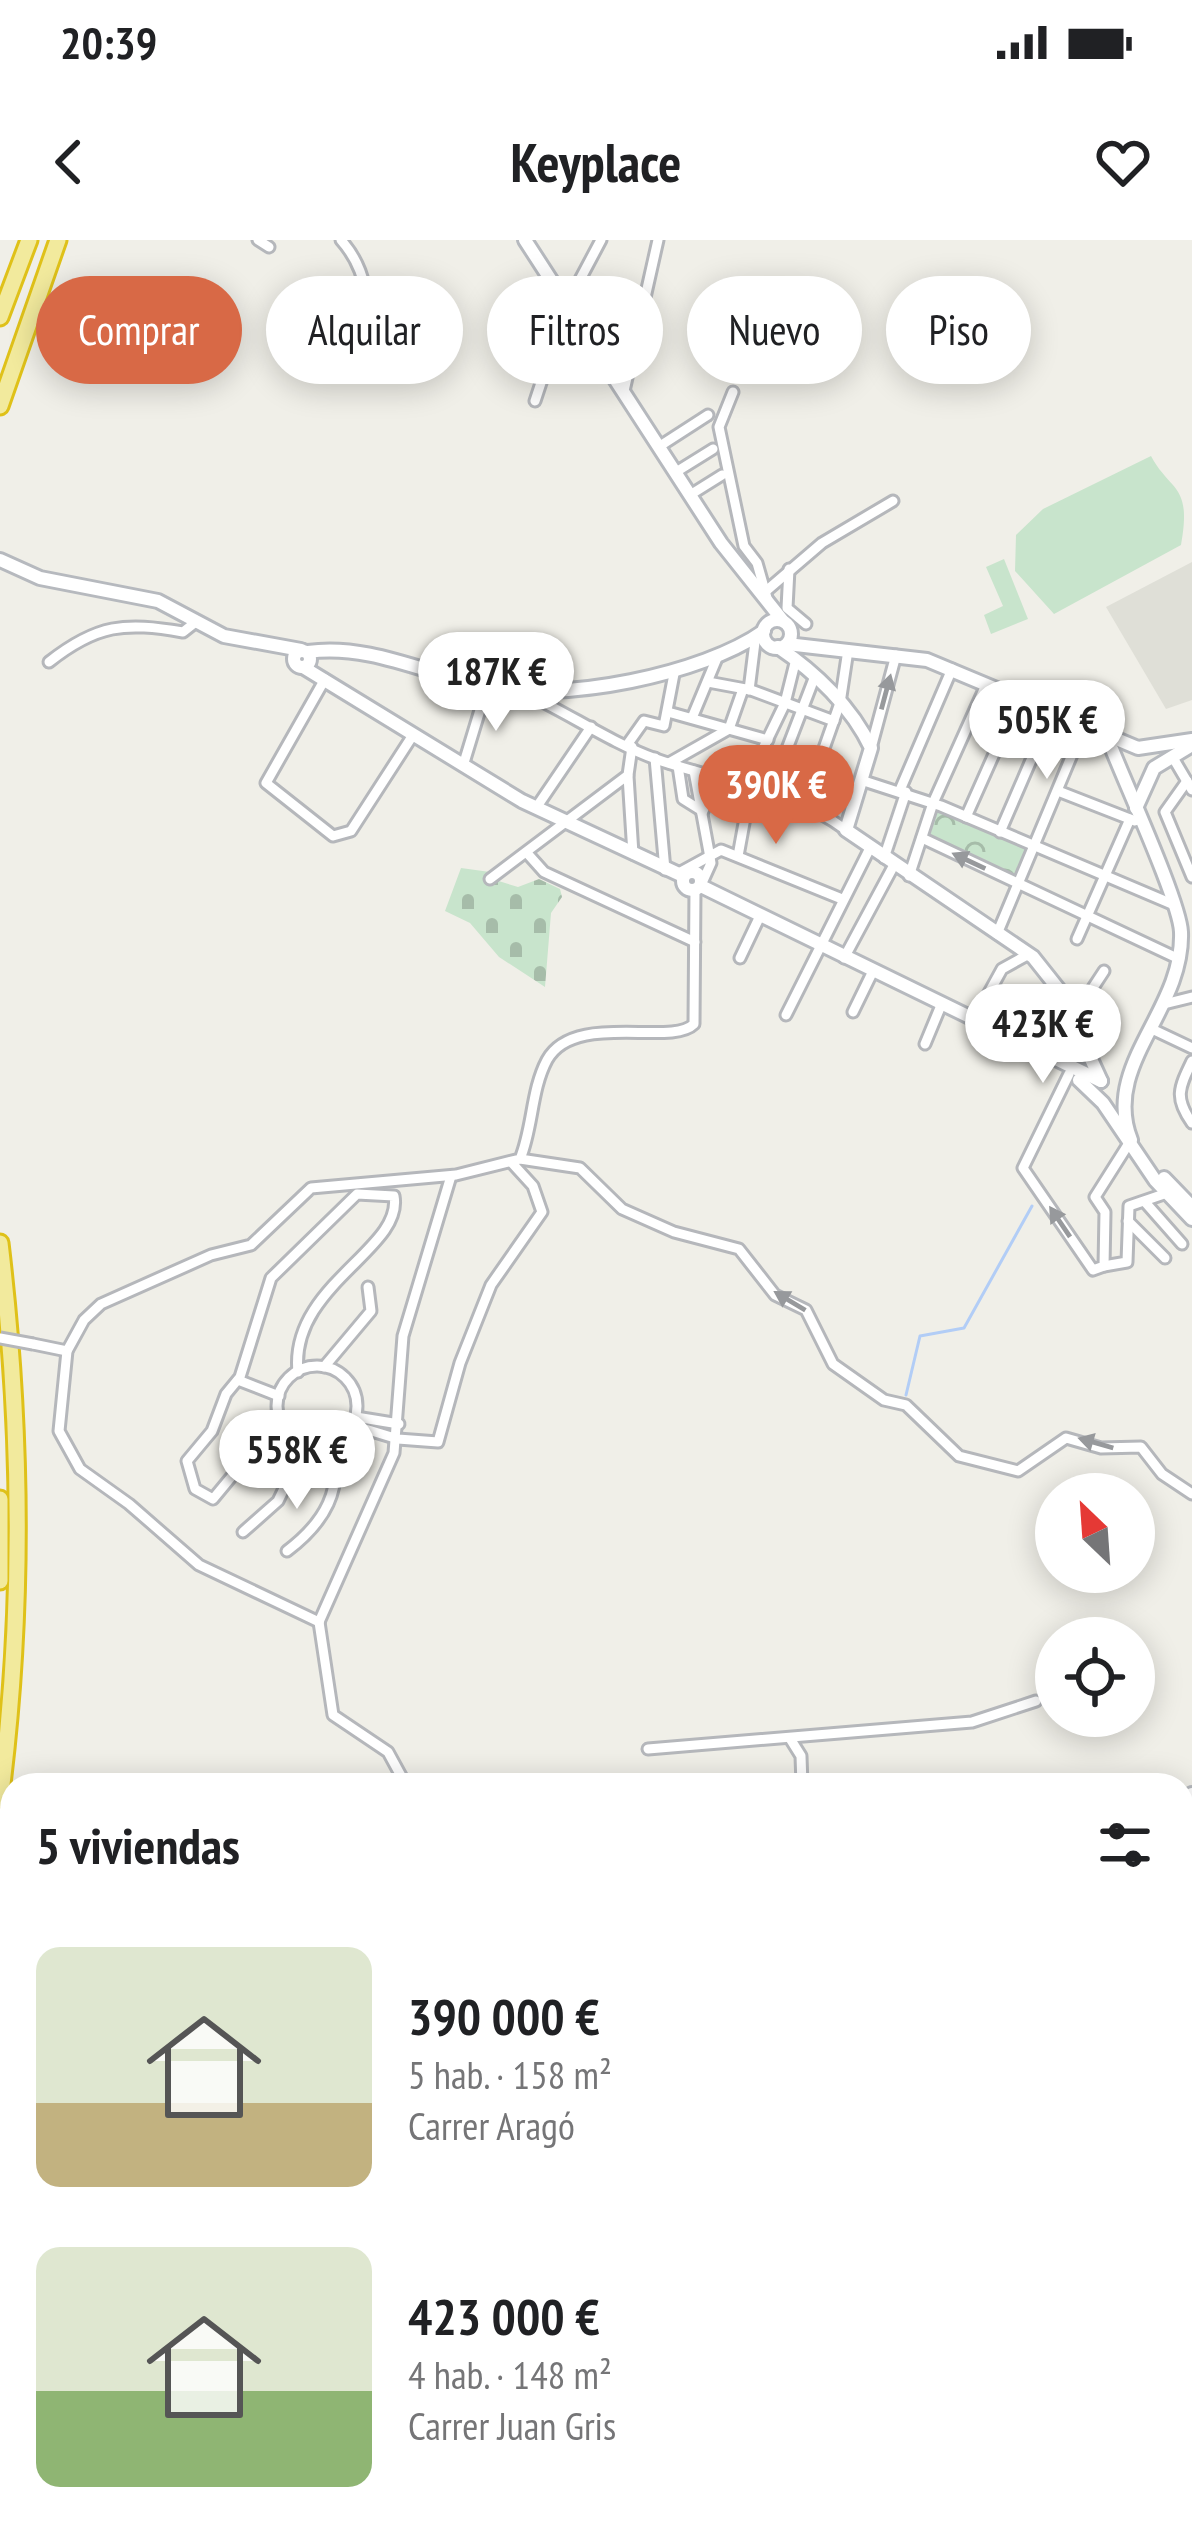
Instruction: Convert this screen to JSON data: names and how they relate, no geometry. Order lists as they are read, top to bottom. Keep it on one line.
{"north":"top left","page":{"status":"20:39","header":"Keyplace","chip":["Comprar","Alquilar","Filtros","Nuevo","Piso"],"price":["187K €","505K €","390K €","423K €","558K €"],"heading":"5 viviendas","list":[{"name":"390 000 €","note":"5 hab. · 158 m² · Carrer Aragó"},{"name":"423 000 €","note":"4 hab. · 148 m² · Carrer Juan Gris"}]}}
